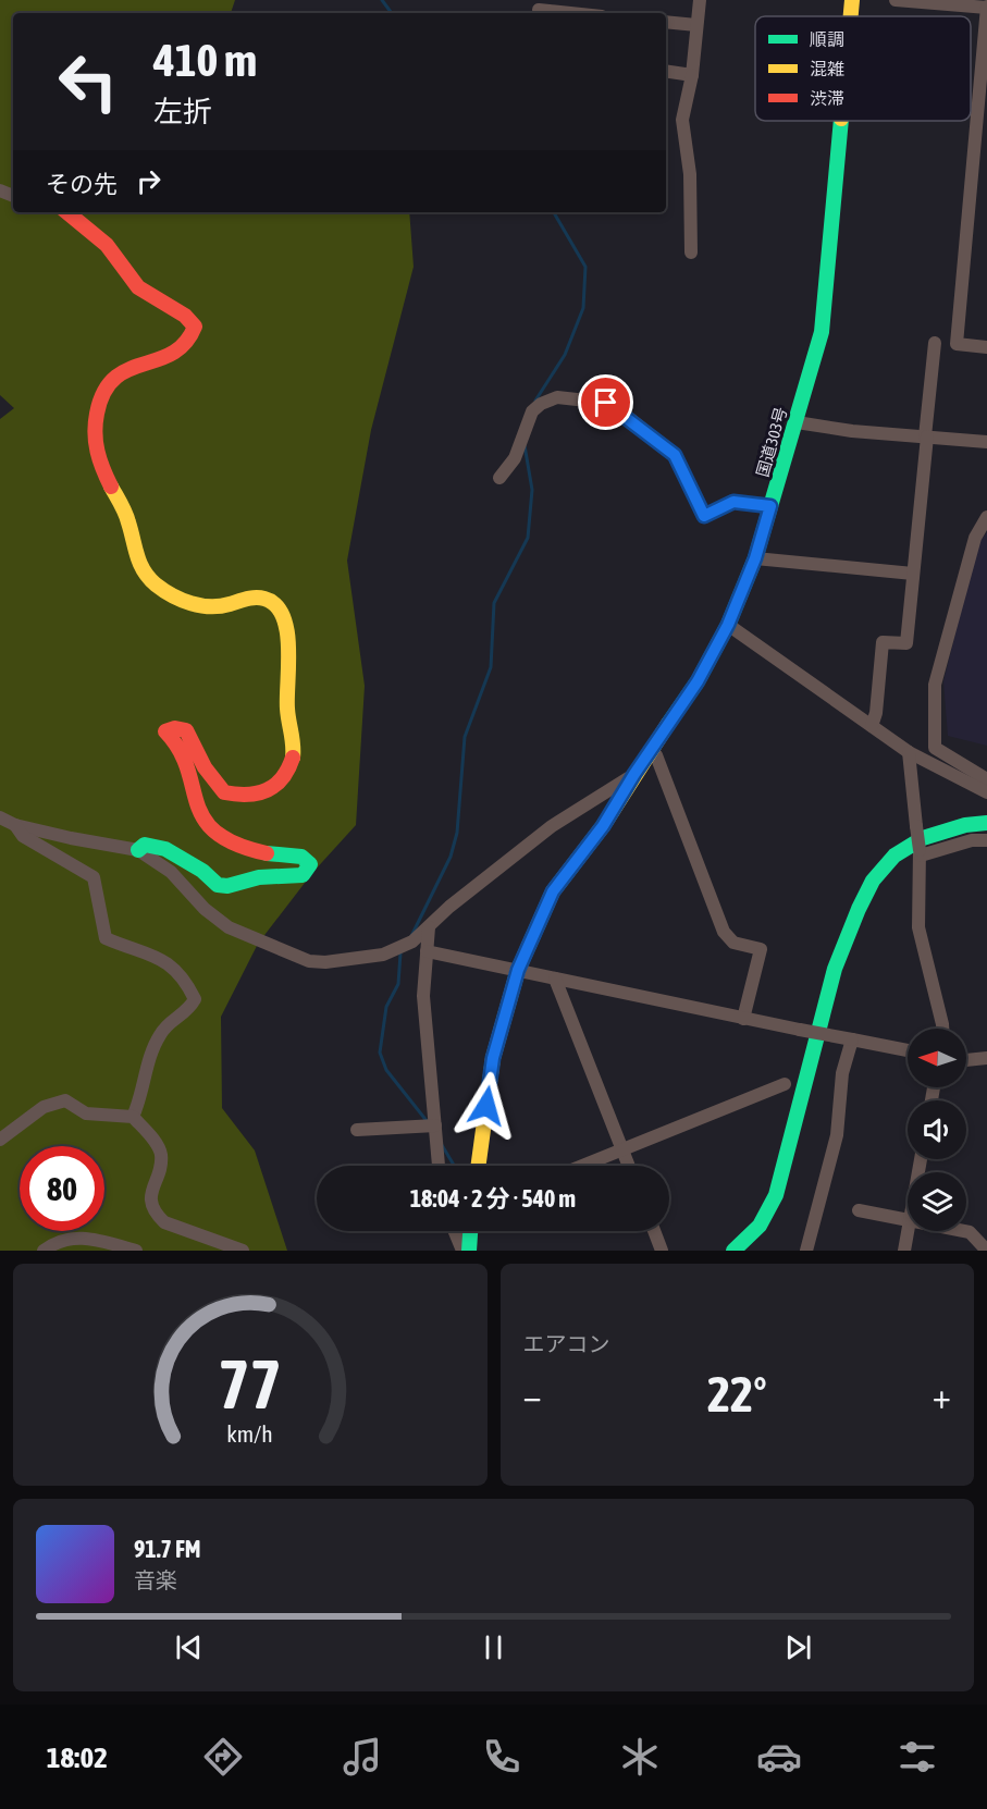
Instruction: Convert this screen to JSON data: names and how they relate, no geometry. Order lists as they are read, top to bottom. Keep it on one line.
{"streets":{"main road":["国道303号"]},"legend":["順調","混雑","渋滞"],"north":"left","page":{"turn":["410 m","左折"],"then":"その先","limit":"80","trip":"18:04 · 2 分 · 540 m","tile":"エアコン","heat":["−","22°","+"],"song":["91.7 FM","音楽"],"tabs":"18:02","gauge":["77","km/h"]}}
